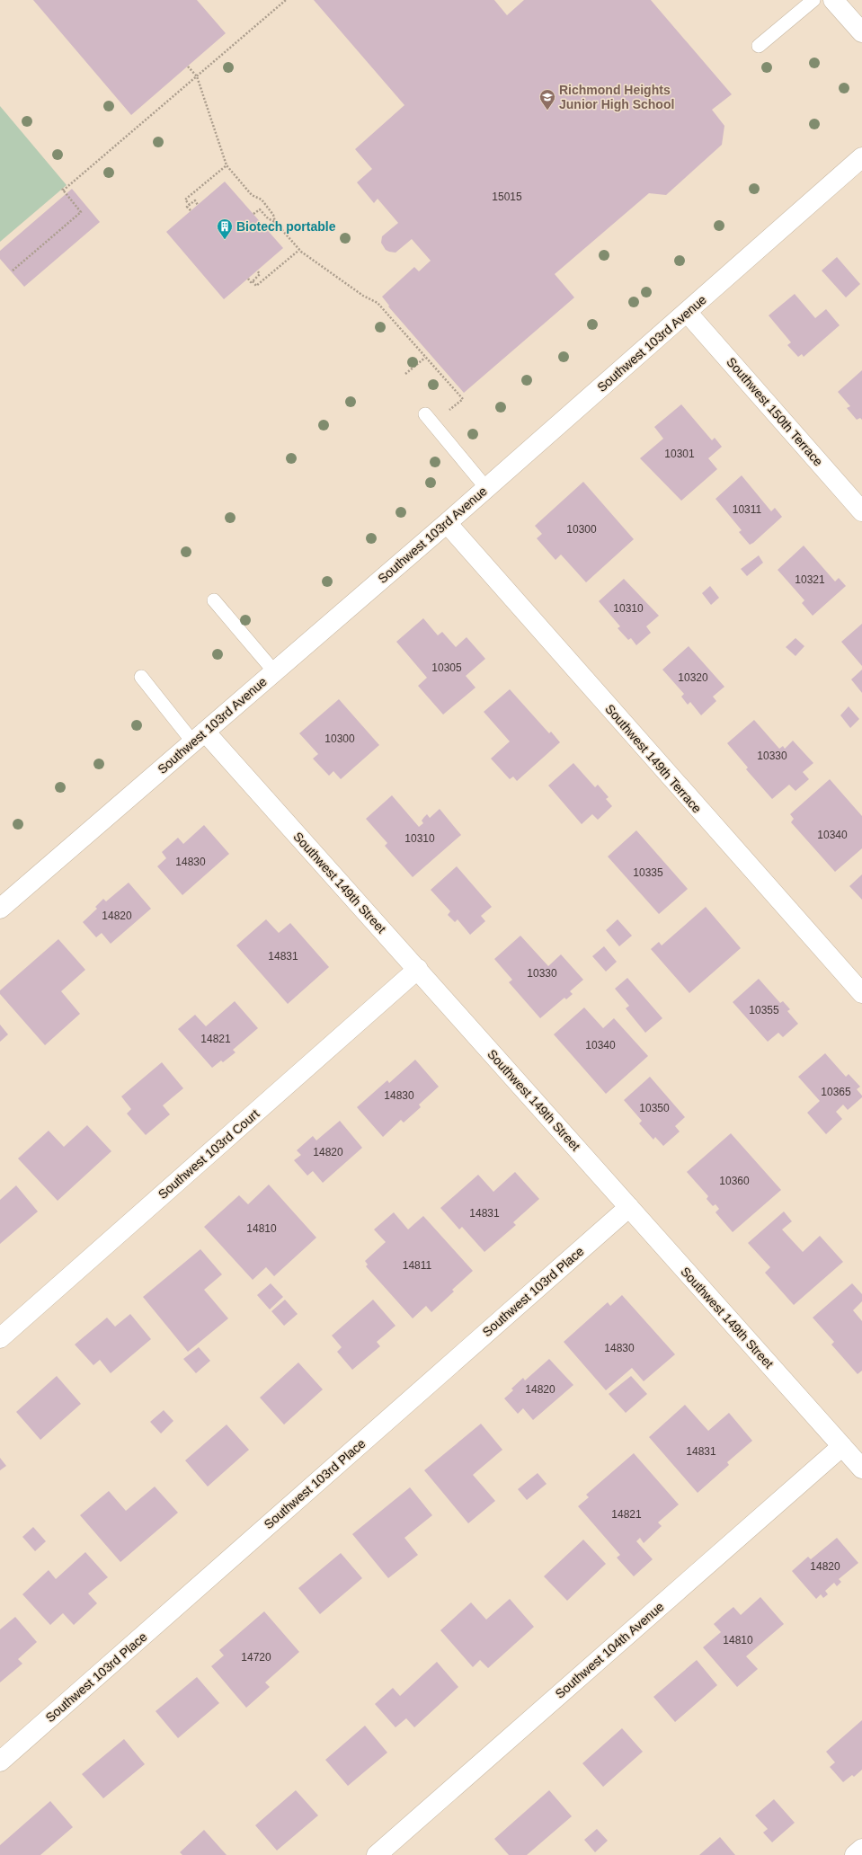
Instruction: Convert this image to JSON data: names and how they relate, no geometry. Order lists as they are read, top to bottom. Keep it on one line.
{"streets":{"street":["Southwest 103rd Avenue","Southwest 150th Terrace","Southwest 149th Terrace","Southwest 149th Street","Southwest 103rd Court","Southwest 103rd Place","Southwest 104th Avenue"]},"crossings":[["Southwest 103rd Avenue","Southwest 150th Terrace"],["Southwest 103rd Avenue","Southwest 149th Terrace"],["Southwest 103rd Avenue","Southwest 149th Street"],["Southwest 149th Street","Southwest 103rd Court"],["Southwest 149th Street","Southwest 103rd Place"],["Southwest 149th Street","Southwest 104th Avenue"]],"places":{"school or university":["Richmond Heights Junior High School"],"building":["Biotech portable"]},"house_numbers":["15015","10301","10311","10300","10321","10310","10305","10320","10300","10330","10340","10310","14830","10335","14820","14831","10330","10355","14821","10340","10365","14830","10350","14820","10360","14831","14810","14811","14830","14820","14831","14821","14820","14810","14720"]}
